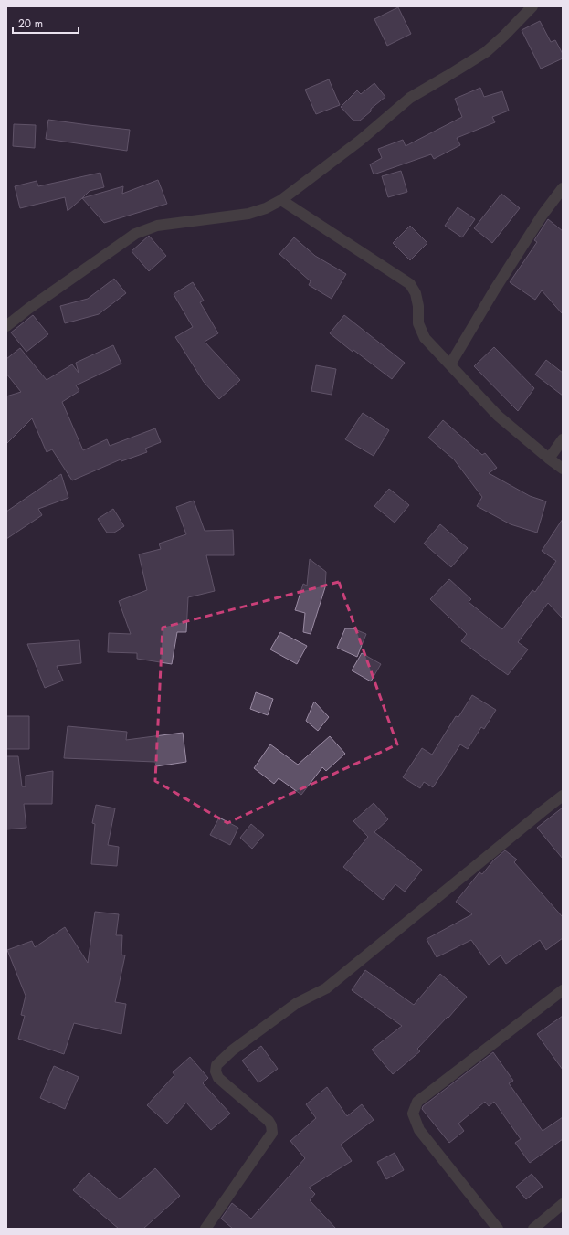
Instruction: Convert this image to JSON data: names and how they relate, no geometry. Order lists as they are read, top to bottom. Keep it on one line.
{"scale_bar":"20 m"}
